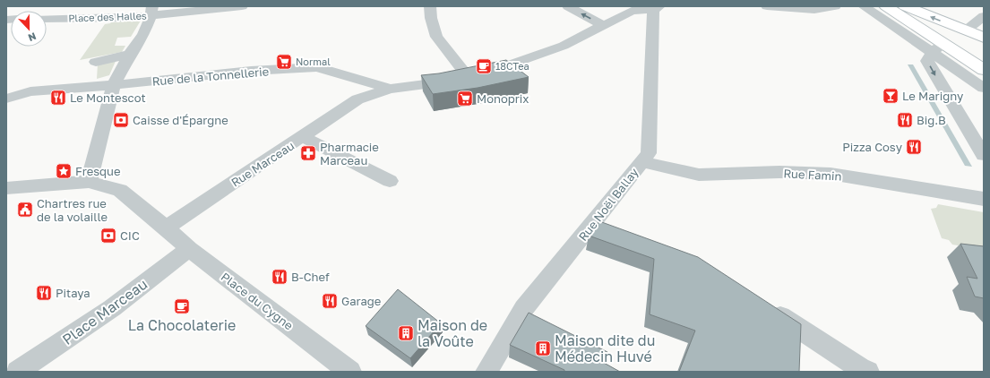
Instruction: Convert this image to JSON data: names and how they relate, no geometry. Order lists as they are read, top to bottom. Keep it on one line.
{"streets":{"street":["Place des Halles","Rue de la Tonnellerie","Rue Marceau","Rue Famin","Rue Noël Ballay","Place du Cygne","Place Marceau"]},"crossings":[["Place des Halles","Rue de la Tonnellerie"],["Place des Halles","Place du Cygne"],["Rue de la Tonnellerie","Rue Marceau"],["Rue Marceau","Place du Cygne"],["Rue Famin","Rue Noël Ballay"],["Place du Cygne","Place Marceau"]],"places":{"supermarket":["Normal","Monoprix"],"cafe":["18CTea","La Chocolaterie"],"bar":["Le Marigny"],"restaurant":["Le Montescot","Big.B","Pizza Cosy","B-Chef","Pitaya","Garage"],"bank":["Caisse d'Épargne","CIC"],"pharmacy":["Pharmacie Marceau"],"place":["Fresque"],"public building":["Chartres rue de la volaille"],"building":["Maison de la Voûte","Maison dite du Médecin Huvé"]},"north":"bottom"}
